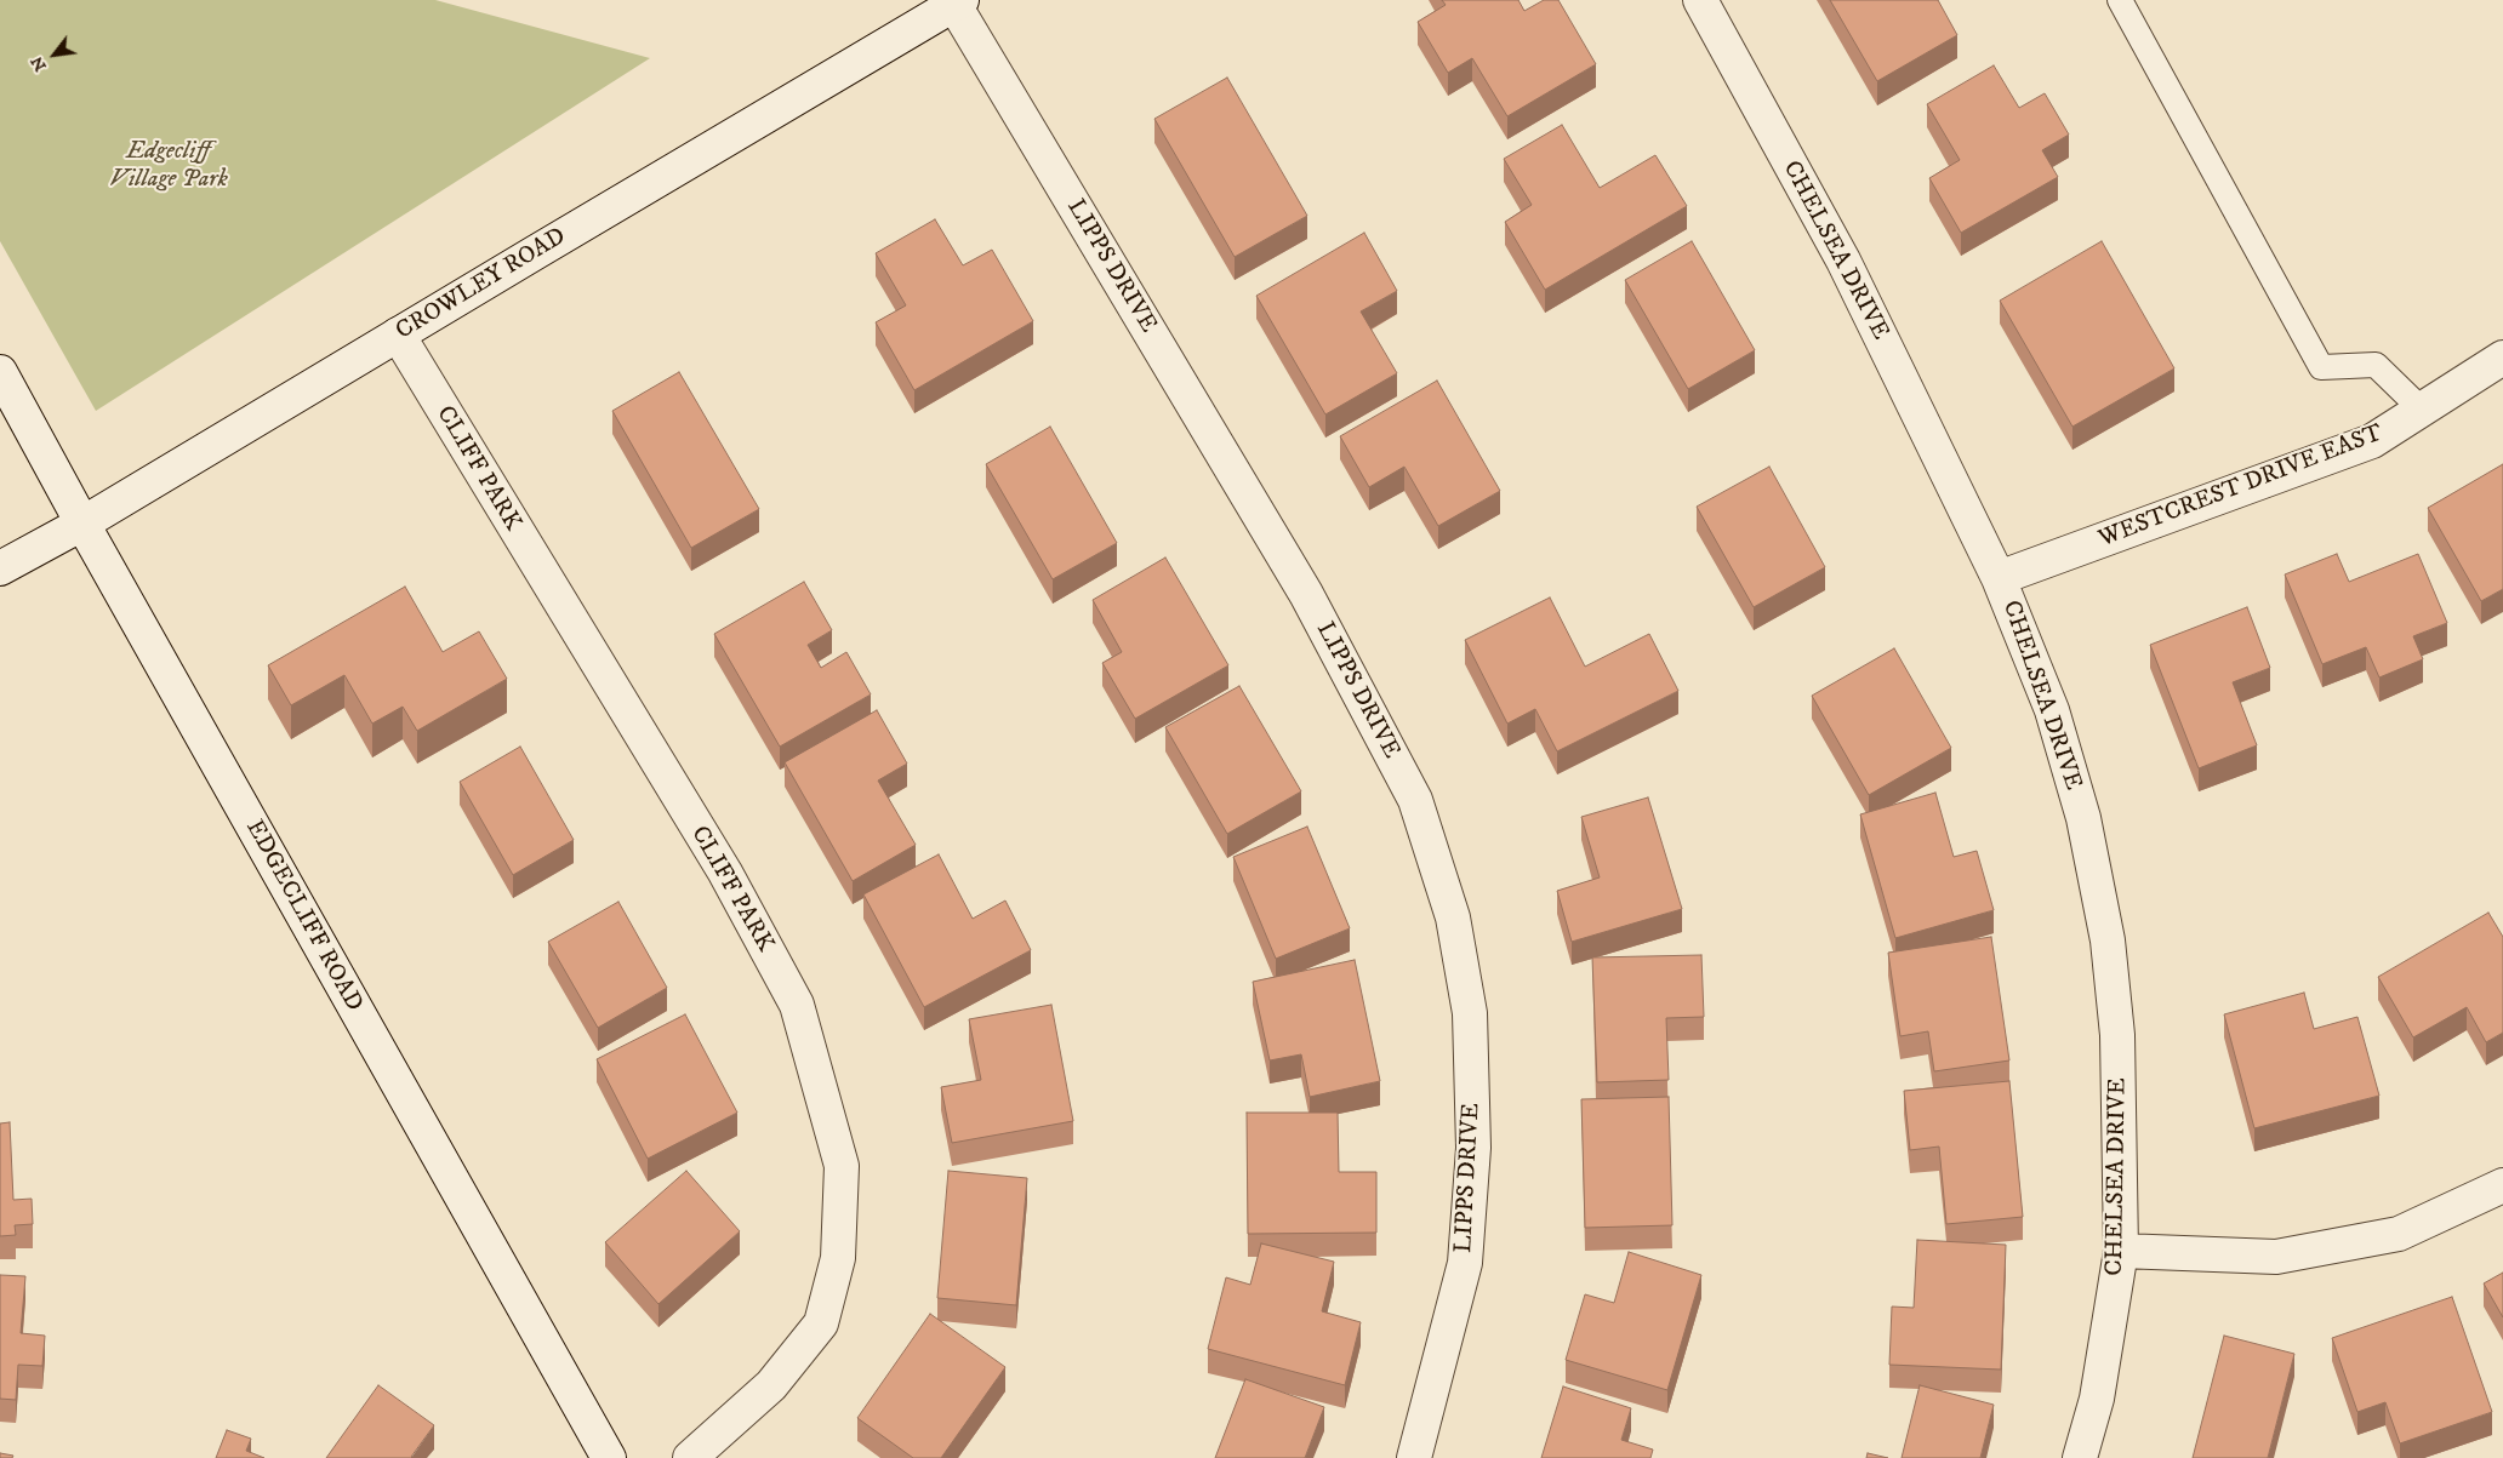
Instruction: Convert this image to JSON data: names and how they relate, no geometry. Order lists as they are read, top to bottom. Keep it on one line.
{"streets":{"street":["CHELSEA DRIVE","LIPPS DRIVE","CROWLEY ROAD","CLIFF PARK","WESTCREST DRIVE EAST","EDGECLIFF ROAD"]},"crossings":[["CHELSEA DRIVE","WESTCREST DRIVE EAST"],["LIPPS DRIVE","CROWLEY ROAD"],["CROWLEY ROAD","CLIFF PARK"],["CROWLEY ROAD","EDGECLIFF ROAD"]],"parks":["Edgecliff Village Park"],"north":"bottom left"}
